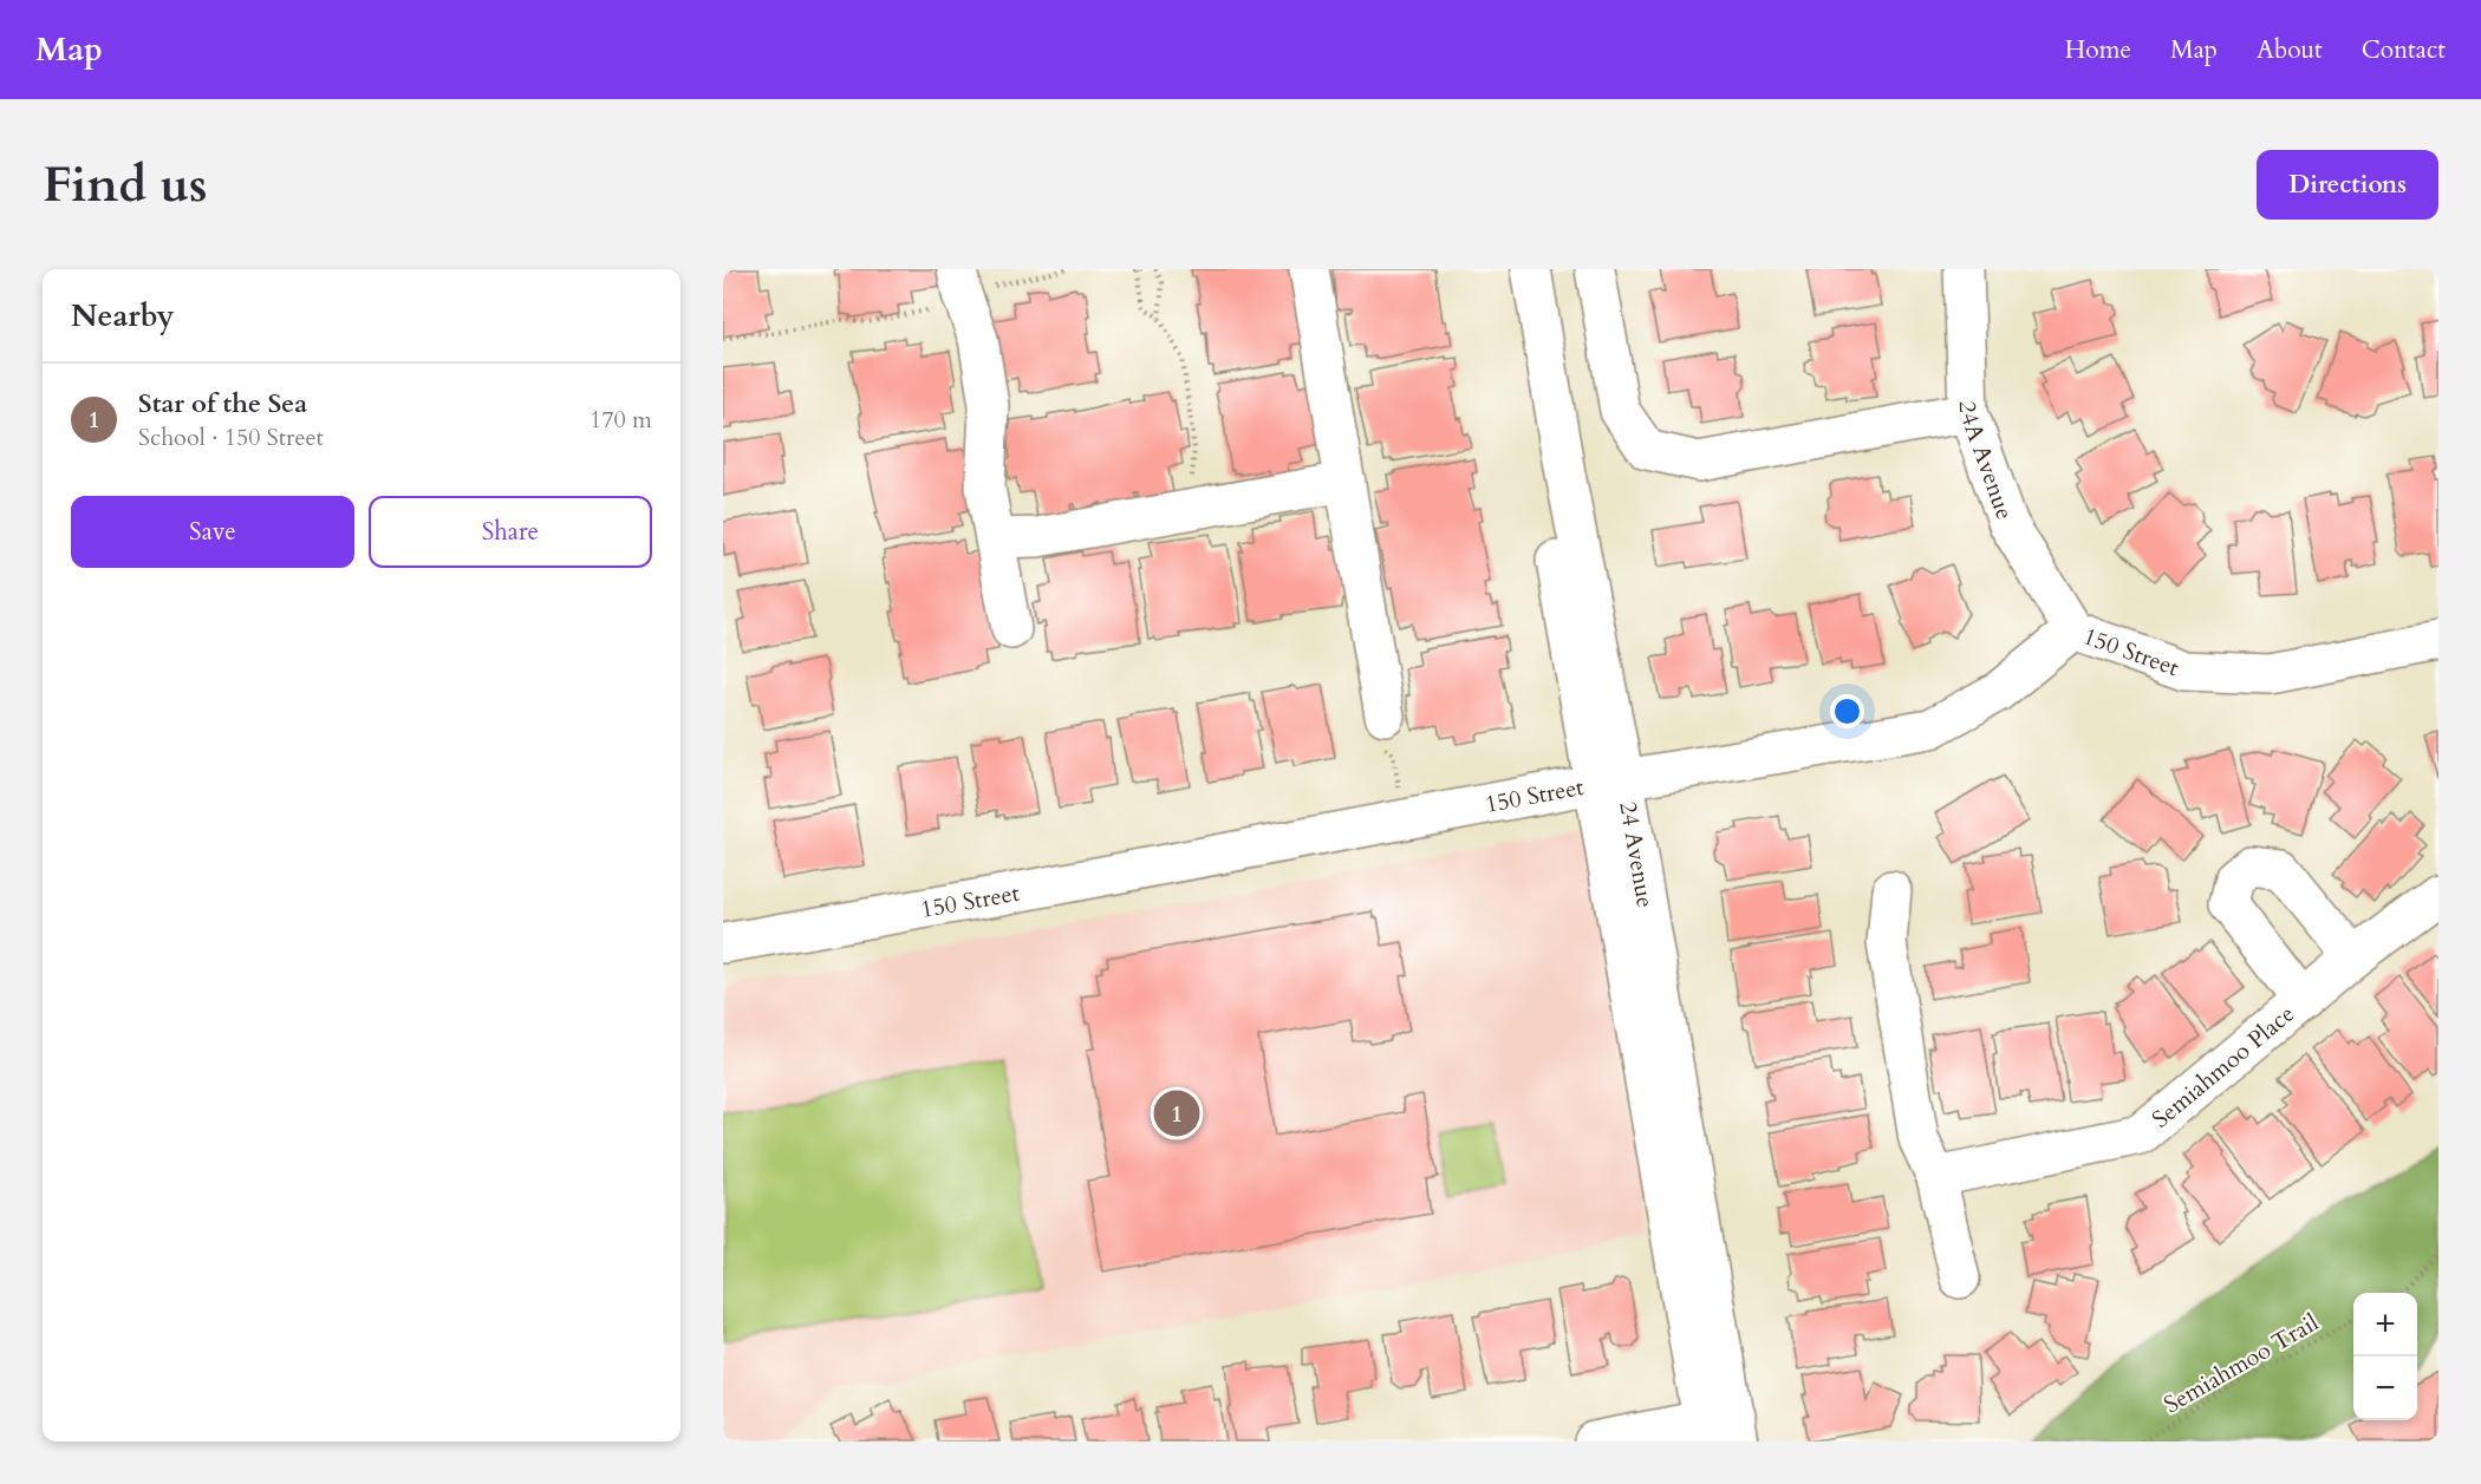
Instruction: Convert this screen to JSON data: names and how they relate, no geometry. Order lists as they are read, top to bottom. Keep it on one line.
{"streets":{"street":["24A Avenue","150 Street","24 Avenue","Semiahmoo Place"],"path":["Semiahmoo Trail"]},"crossings":[["24A Avenue","150 Street"],["150 Street","24 Avenue"]],"page":{"header":"Map","nav":["Home","Map","About","Contact"],"buttons":["Directions",["Save","Share"]],"title":"Find us","heading":"Nearby","list":[{"mark":"1","name":"Star of the Sea","note":"School · 150 Street","value":"170 m"}],"pins":"1","map_buttons":["+","−"]}}
